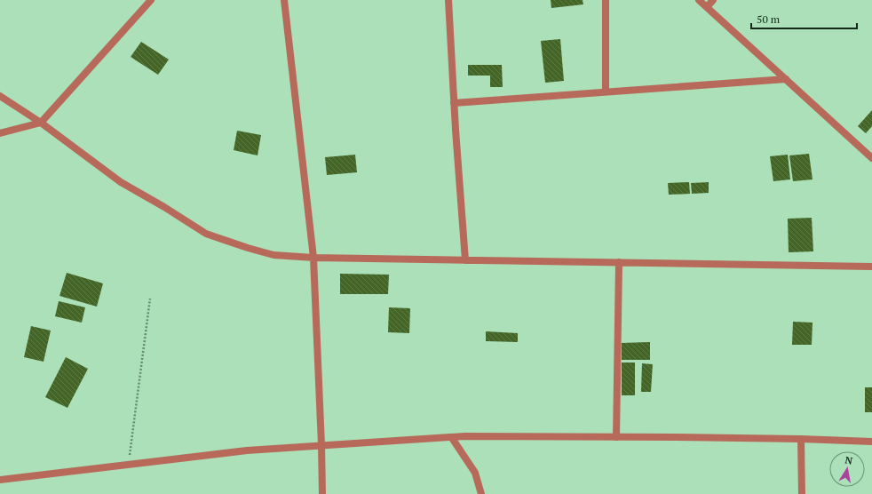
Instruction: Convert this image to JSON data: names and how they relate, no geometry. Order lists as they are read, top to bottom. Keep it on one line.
{"scale_bar":"50 m","north":"top"}
